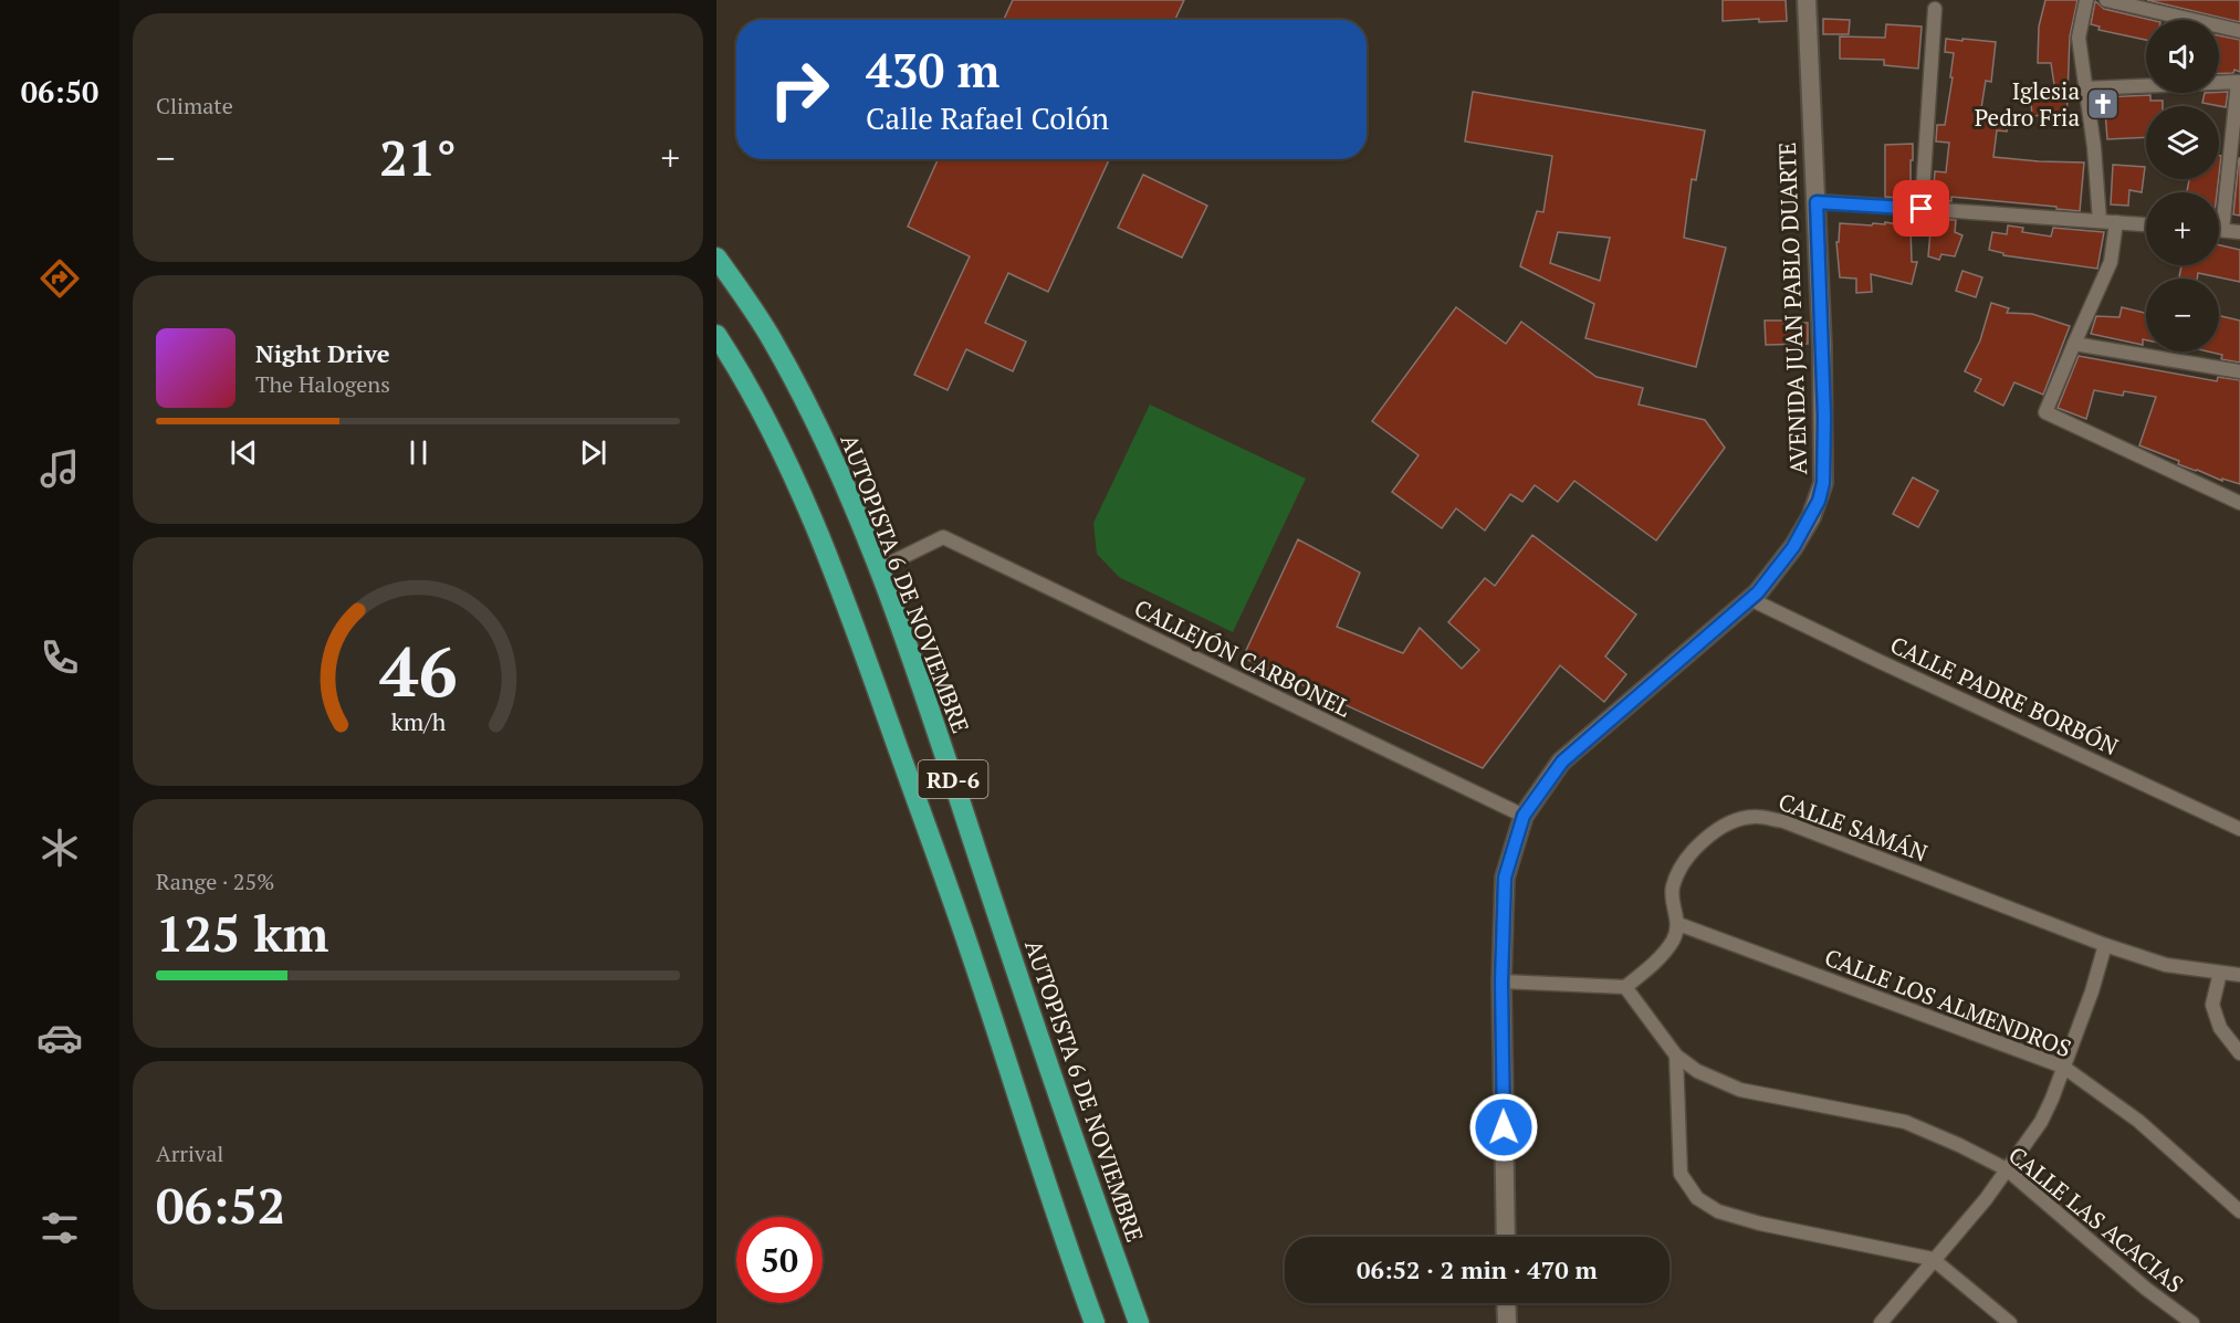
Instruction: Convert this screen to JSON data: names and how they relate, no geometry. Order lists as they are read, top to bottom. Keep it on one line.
{"streets":{"highway":["AUTOPISTA 6 DE NOVIEMBRE","RD-6"],"main road":["AVENIDA JUAN PABLO DUARTE"],"street":["CALLEJÓN CARBONEL","CALLE PADRE BORBÓN","CALLE SAMÁN","CALLE LOS ALMENDROS","CALLE LAS ACACIAS"]},"crossings":[["AVENIDA JUAN PABLO DUARTE","CALLEJÓN CARBONEL"],["AVENIDA JUAN PABLO DUARTE","CALLE PADRE BORBÓN"],["AUTOPISTA 6 DE NOVIEMBRE","CALLEJÓN CARBONEL"],["CALLE SAMÁN","CALLE LOS ALMENDROS"]],"places":{"church":["Iglesia Pedro Fria"]},"page":{"tabs":"06:50","tile":["Climate",["Range · 25%","125 km"],["Arrival","06:52"]],"map_buttons":["+","−"],"turn":["430 m","Calle Rafael Colón"],"heat":["−","21°","+"],"song":["Night Drive","The Halogens"],"limit":"50","trip":"06:52 · 2 min · 470 m","gauge":["46","km/h"]}}
